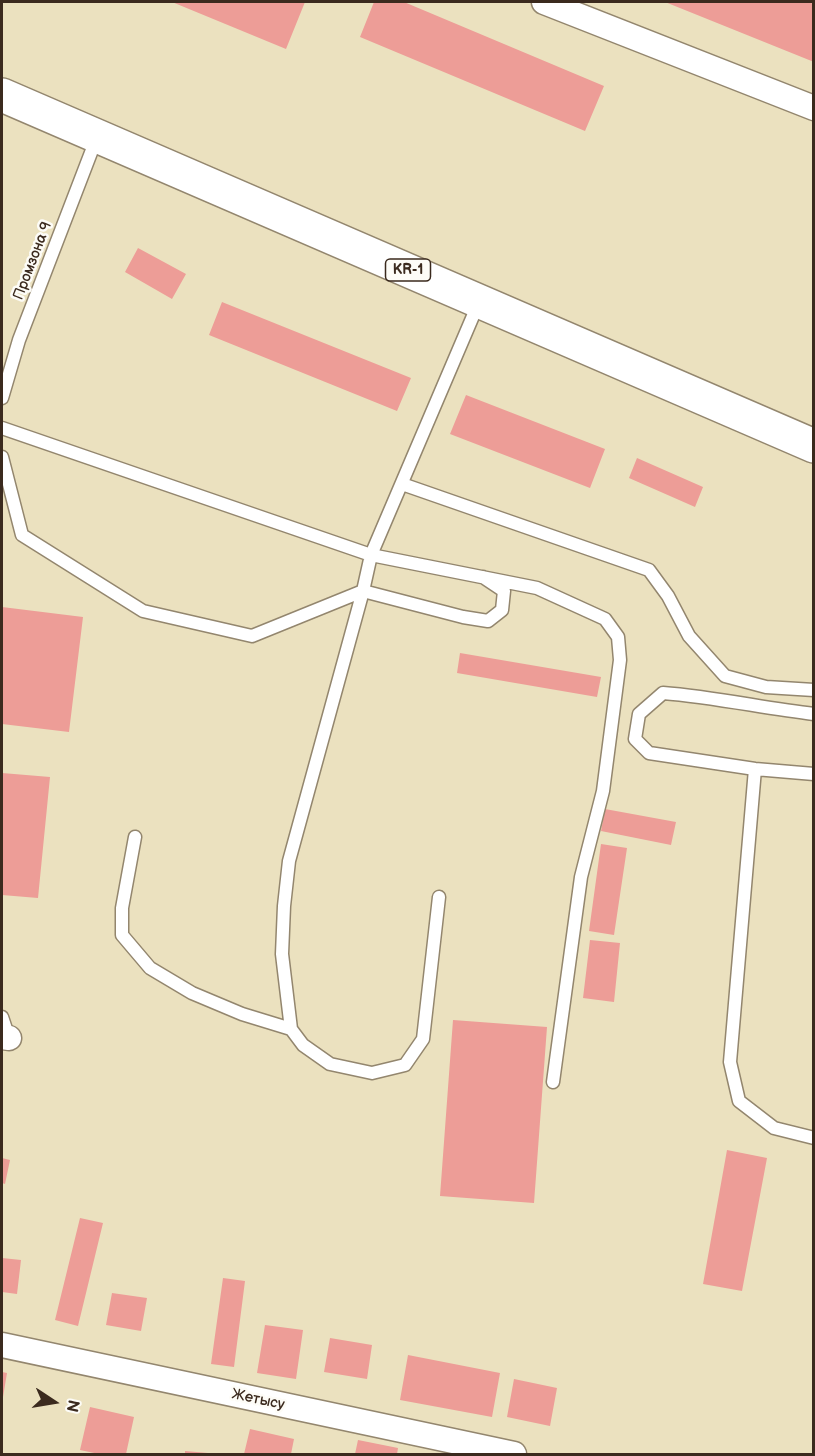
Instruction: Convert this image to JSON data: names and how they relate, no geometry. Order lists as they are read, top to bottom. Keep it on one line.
{"streets":{"main road":["KR-1"],"street":["Жетысу"],"lane":["Промзона 9"]},"crossings":[["Промзона 9","KR-1"]],"north":"right"}
